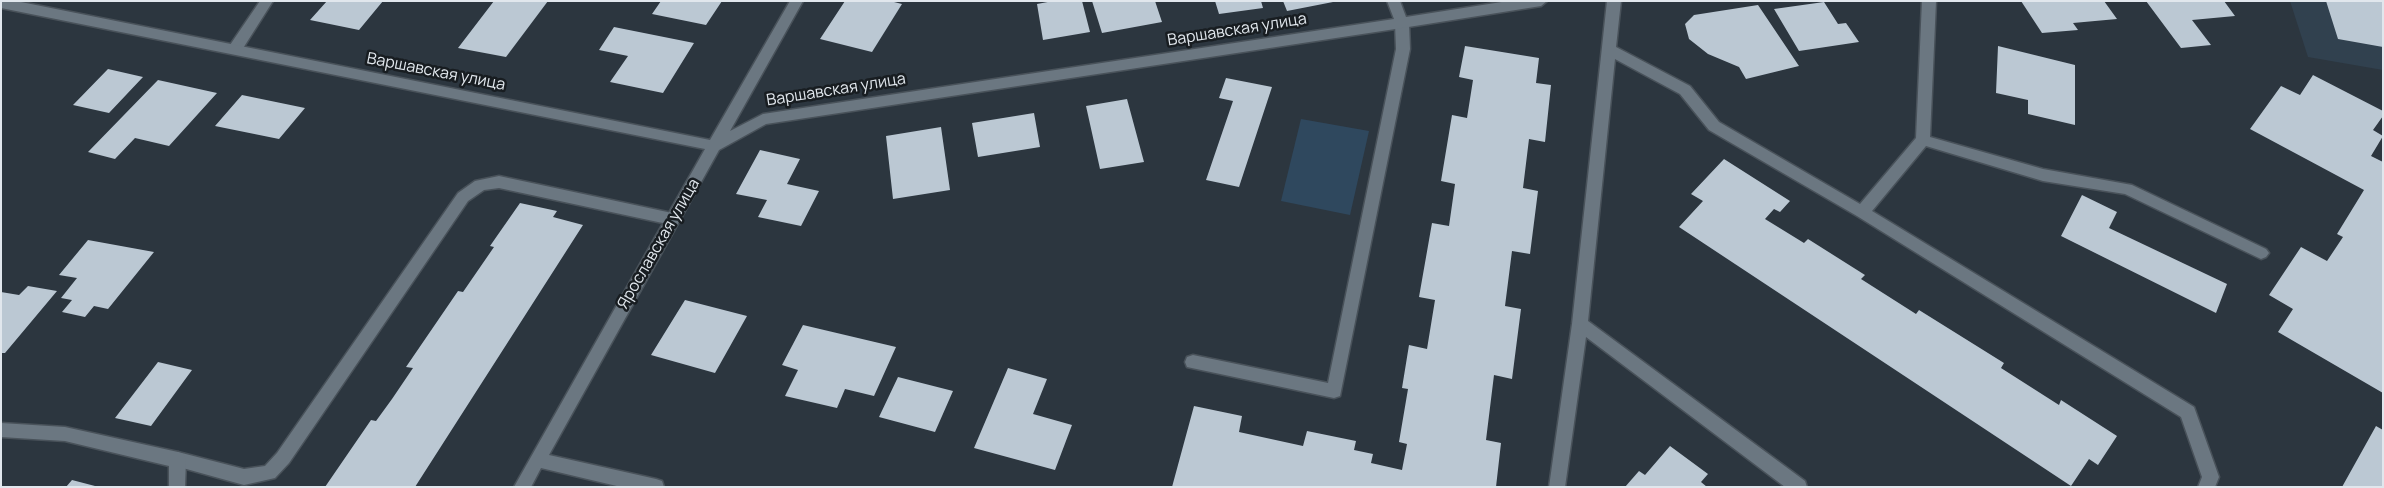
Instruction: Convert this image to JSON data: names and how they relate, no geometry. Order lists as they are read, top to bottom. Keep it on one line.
{"streets":{"street":["Варшавская улица","Ярославская улица"]},"crossings":[["Варшавская улица","Ярославская улица"]]}
